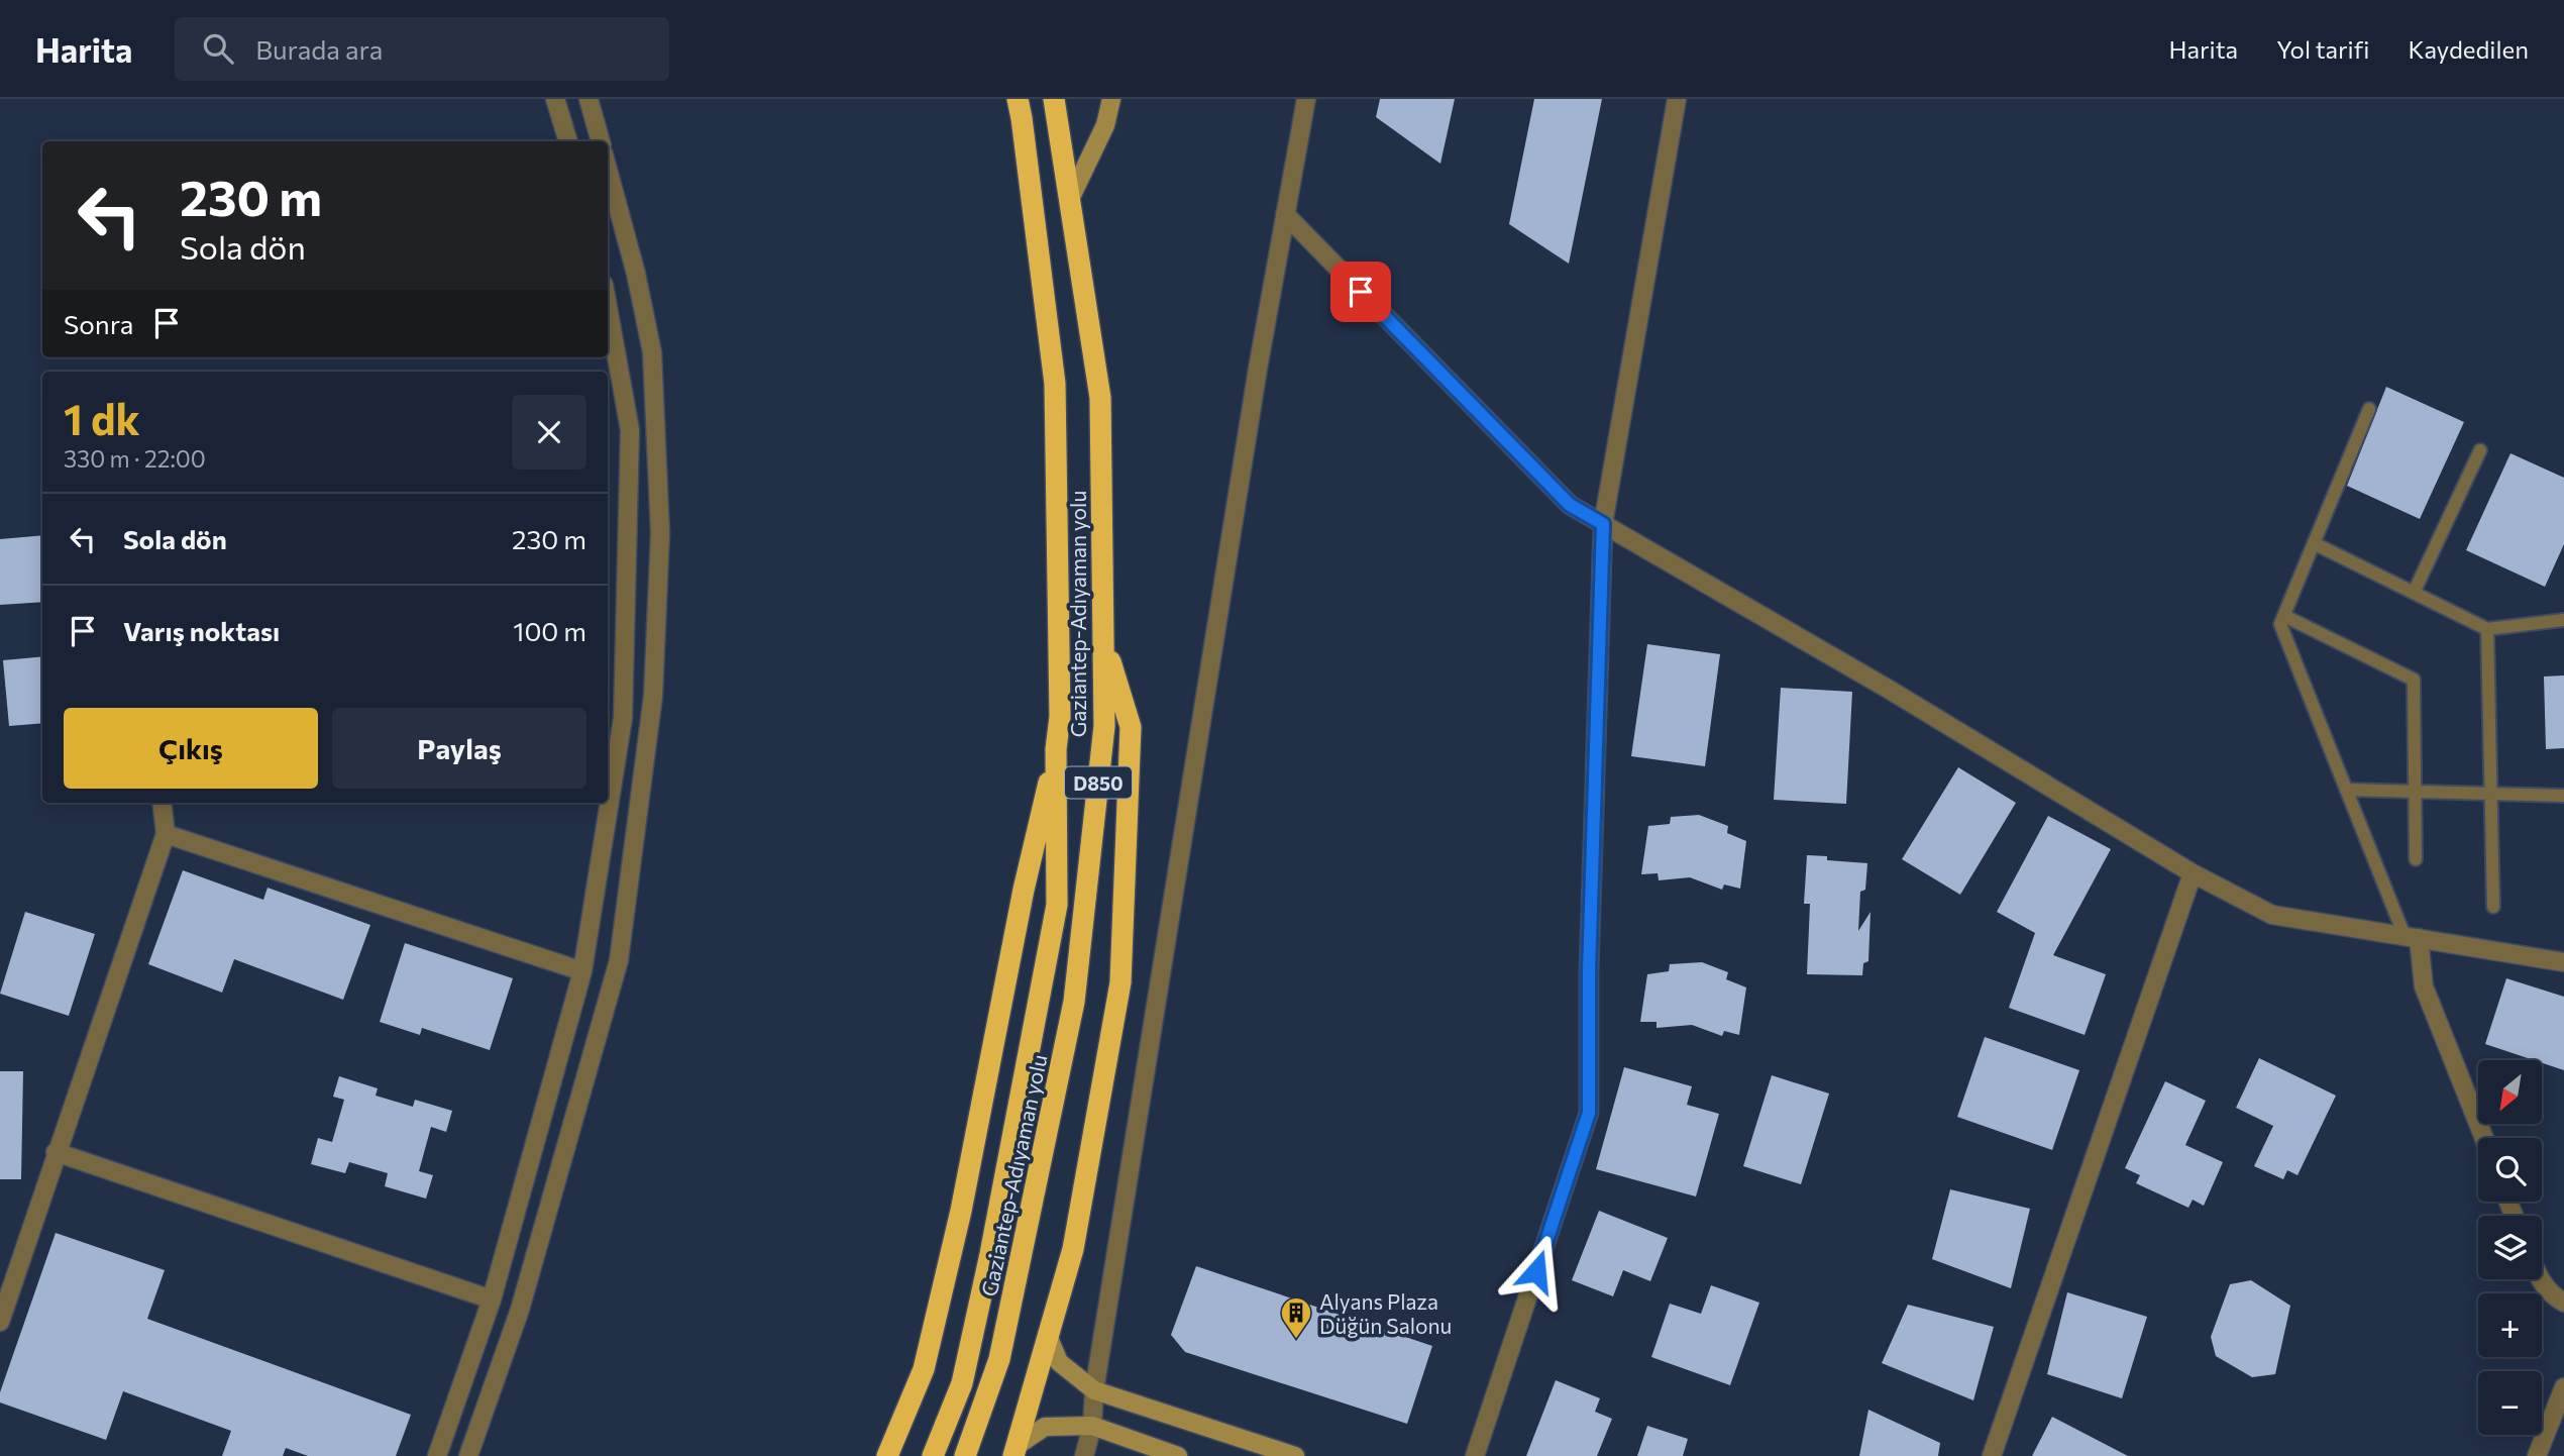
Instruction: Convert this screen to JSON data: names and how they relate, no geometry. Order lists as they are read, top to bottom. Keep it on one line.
{"streets":{"highway":["Gaziantep-Adıyaman yolu","D850"]},"places":{"building":["Alyans Plaza Düğün Salonu"]},"north":"bottom left","page":{"header":"Harita","search":"Burada ara","nav":["Harita","Yol tarifi","Kaydedilen"],"turn":["230 m","Sola dön"],"then":"Sonra","heading":["1 dk","330 m · 22:00"],"list":[{"name":"Sola dön","value":"230 m"},{"name":"Varış noktası","value":"100 m"}],"buttons":["Çıkış","Paylaş"],"map_buttons":["+","−"]}}
